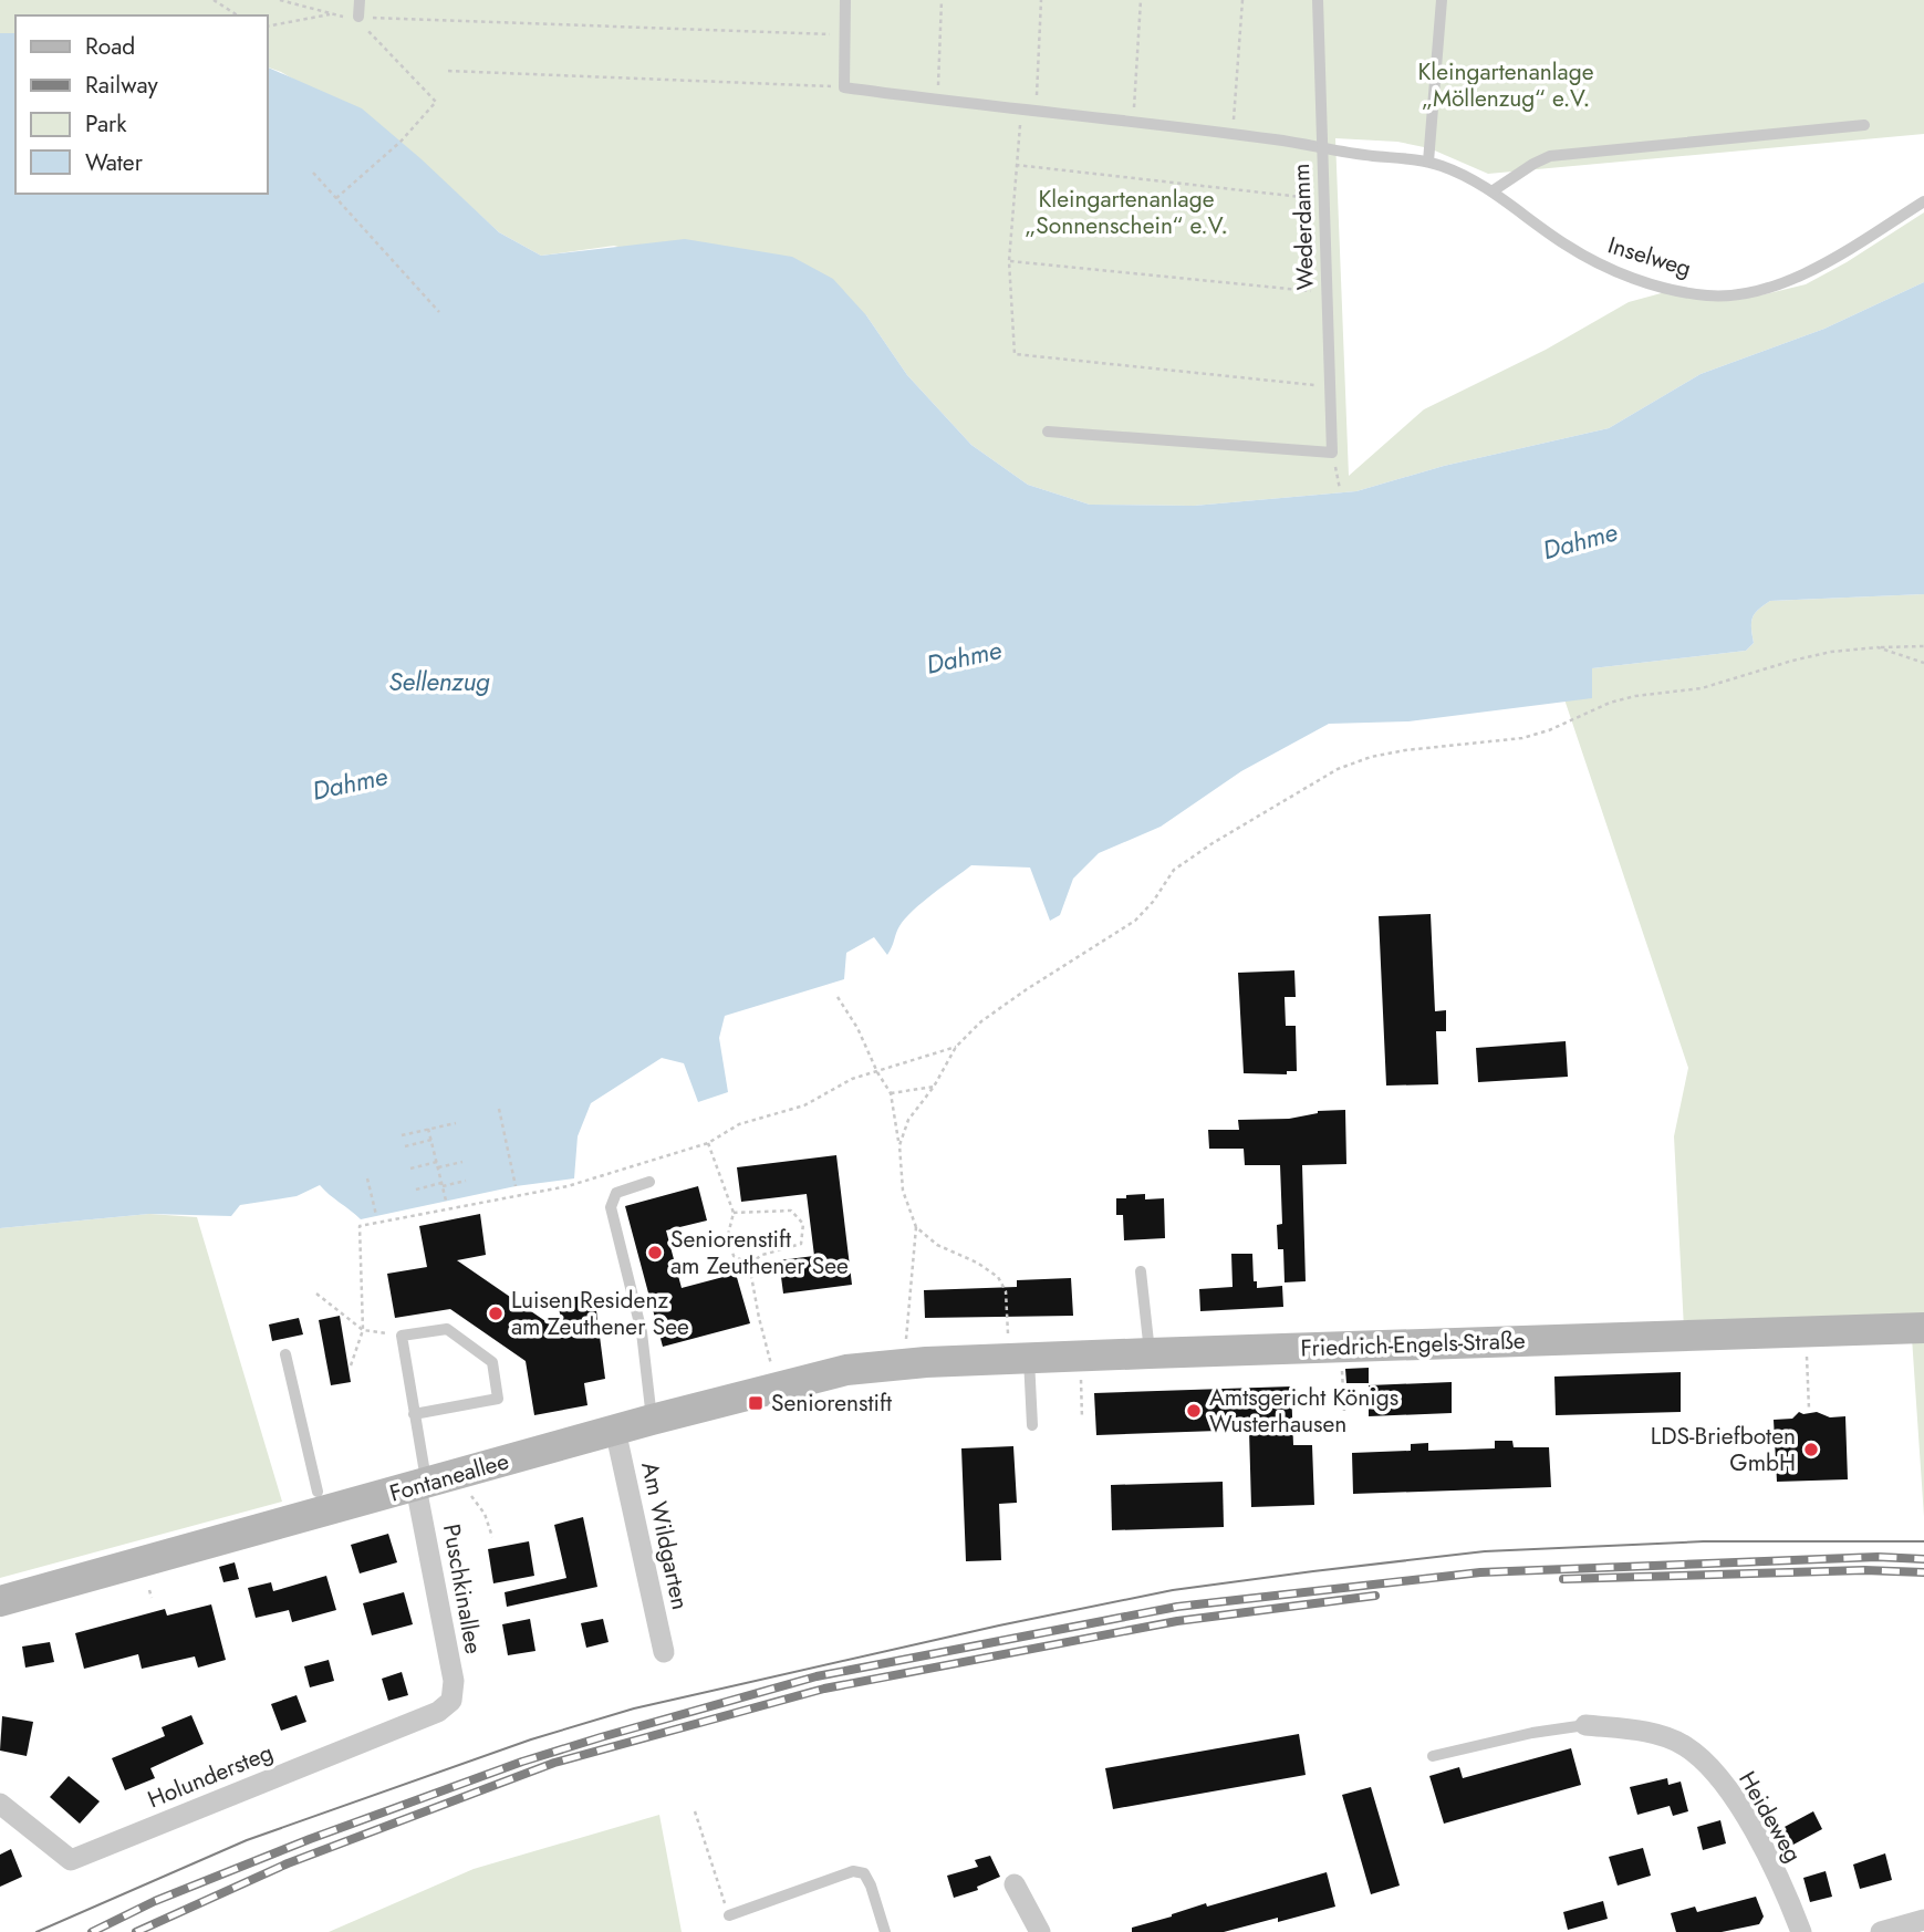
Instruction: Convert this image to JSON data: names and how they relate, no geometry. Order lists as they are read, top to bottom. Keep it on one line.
{"streets":{"main road":["Friedrich-Engels-Straße","Fontaneallee"],"street":["Am Wildgarten","Puschkinallee","Holundersteg","Heideweg"],"lane":["Wederdamm","Inselweg"]},"crossings":[["Wederdamm","Inselweg"],["Friedrich-Engels-Straße","Fontaneallee"],["Fontaneallee","Am Wildgarten"],["Fontaneallee","Puschkinallee"],["Puschkinallee","Holundersteg"]],"water":["Dahme","Sellenzug"],"parks":["Kleingartenanlage „Möllenzug“ e.V.","Kleingartenanlage „Sonnenschein“ e.V."],"places":{"other":["Seniorenstift am Zeuthener See","Luisen Residenz am Zeuthener See","Amtsgericht Königs Wusterhausen","LDS-Briefboten GmbH"],"transit":["Seniorenstift"]},"legend":["Road","Railway","Park","Water"]}
